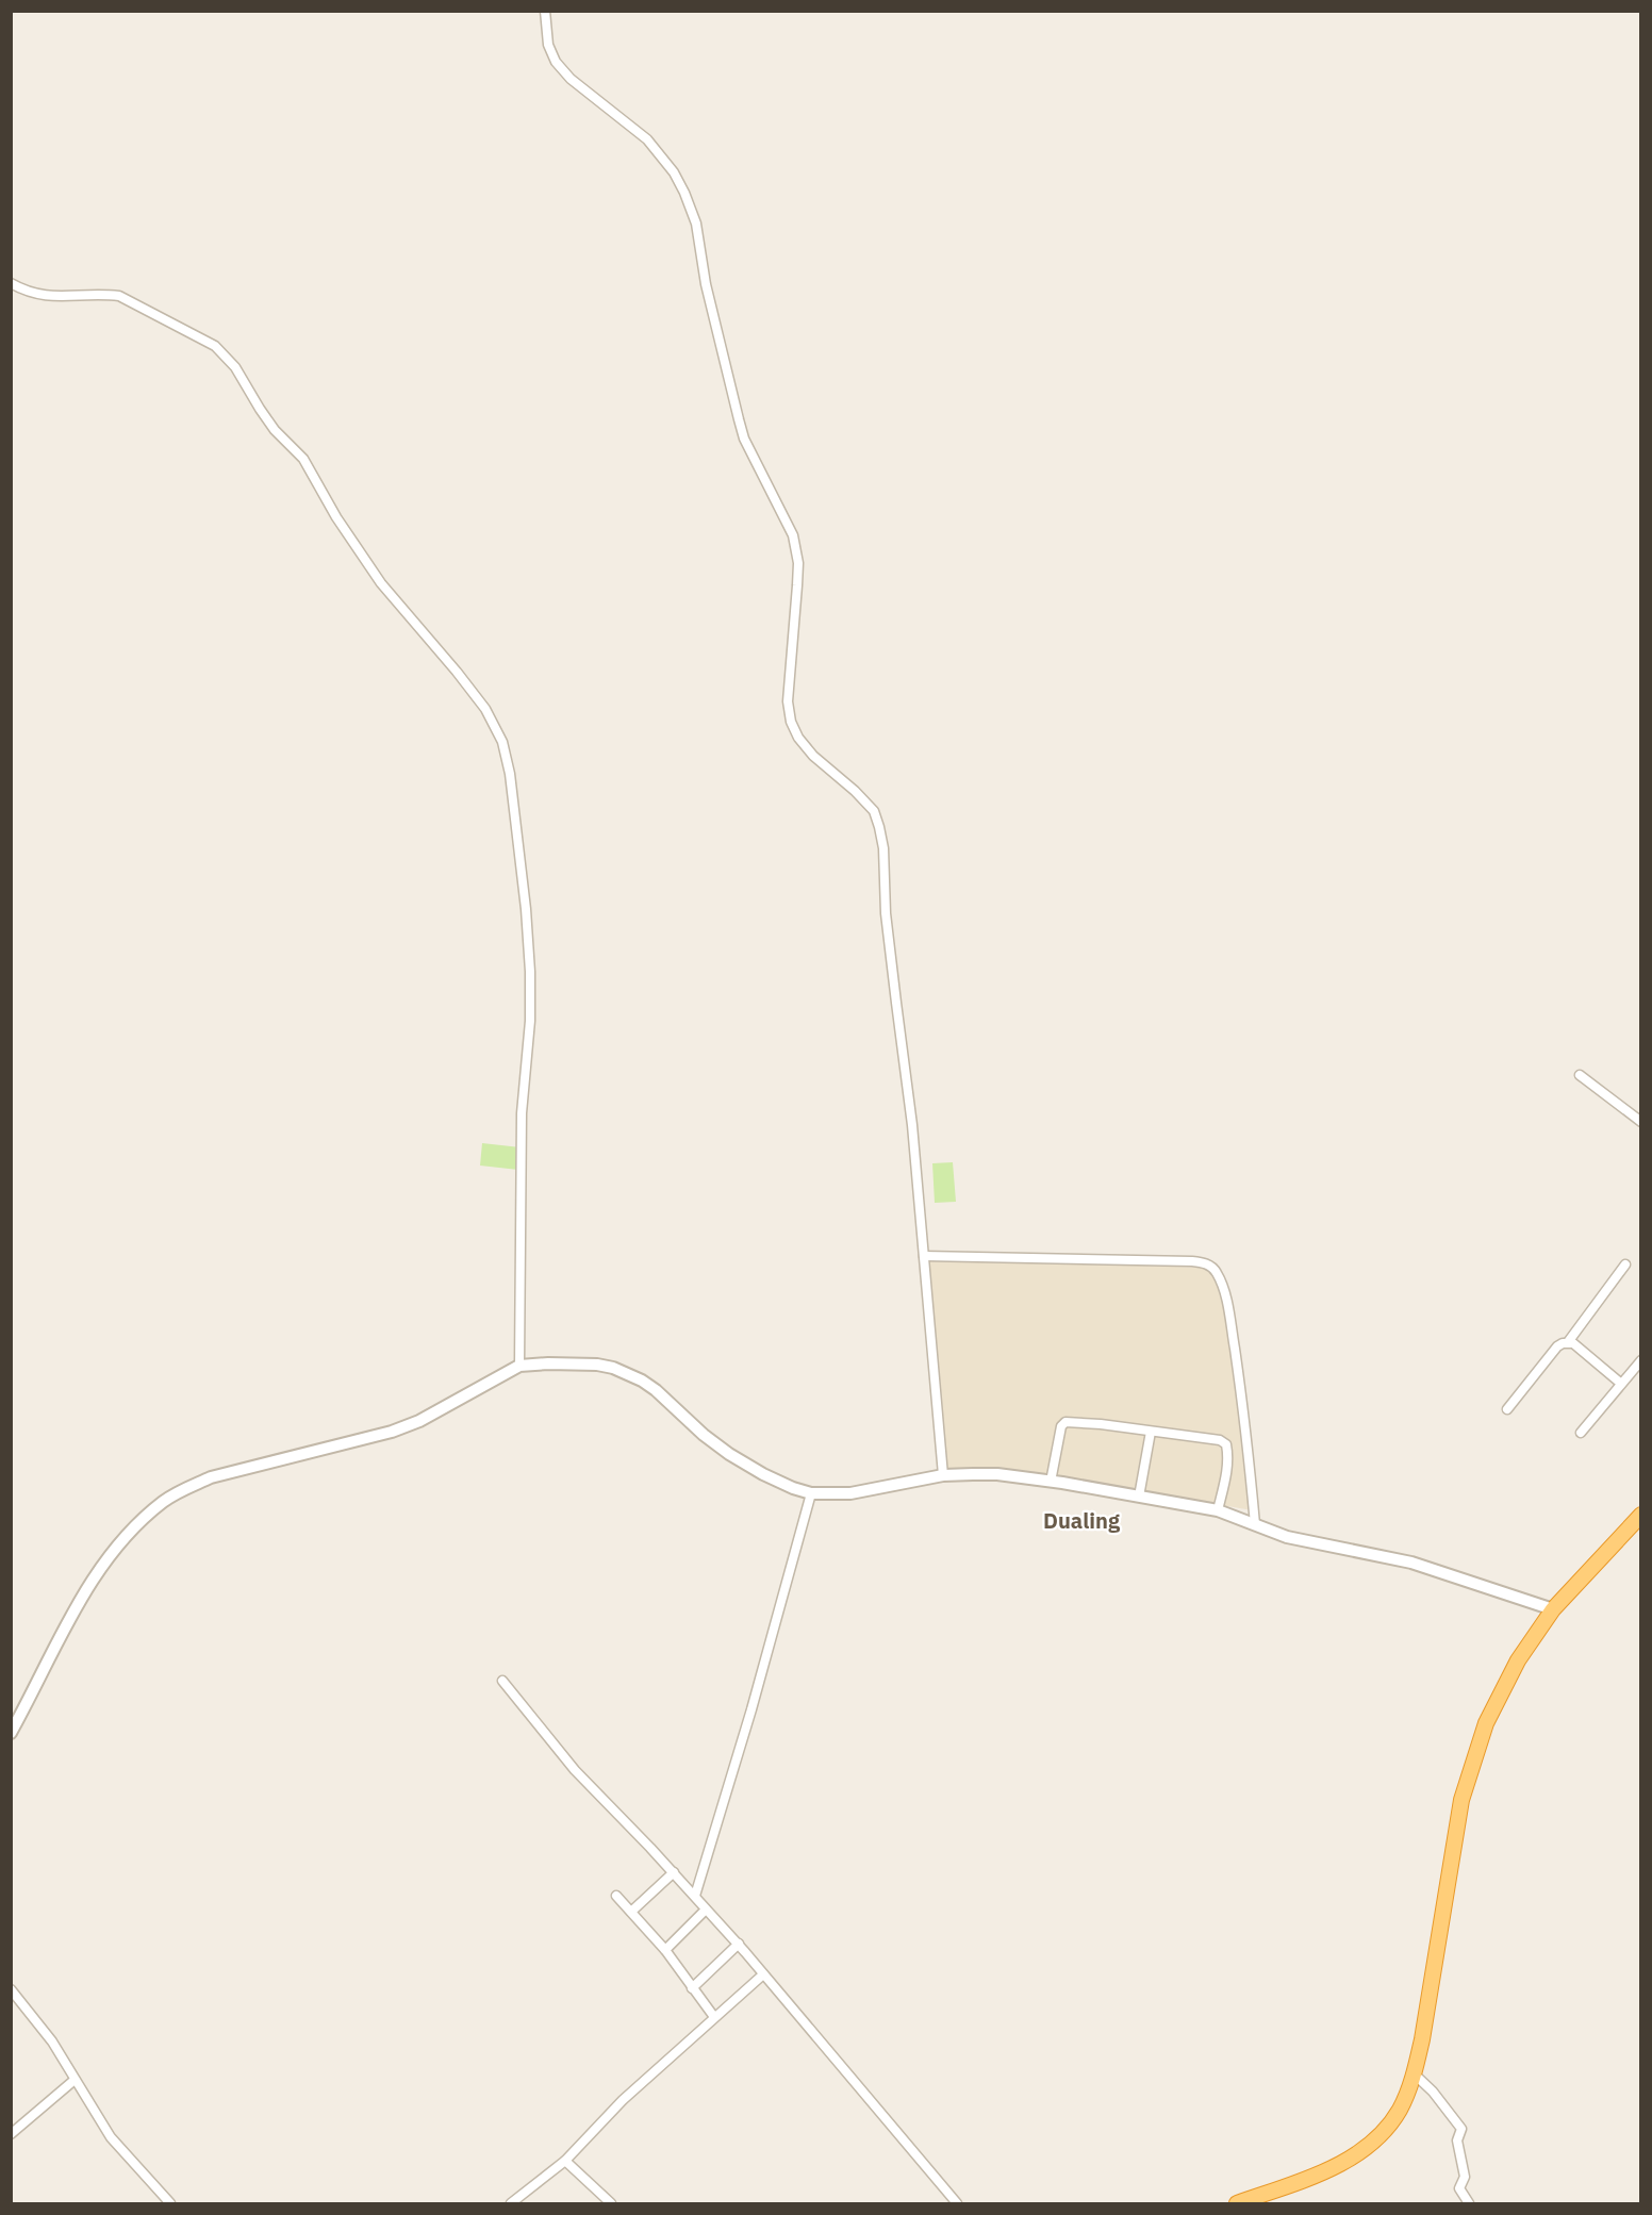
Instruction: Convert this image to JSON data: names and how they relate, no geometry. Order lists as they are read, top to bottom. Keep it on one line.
{"districts":["Dualing"]}
